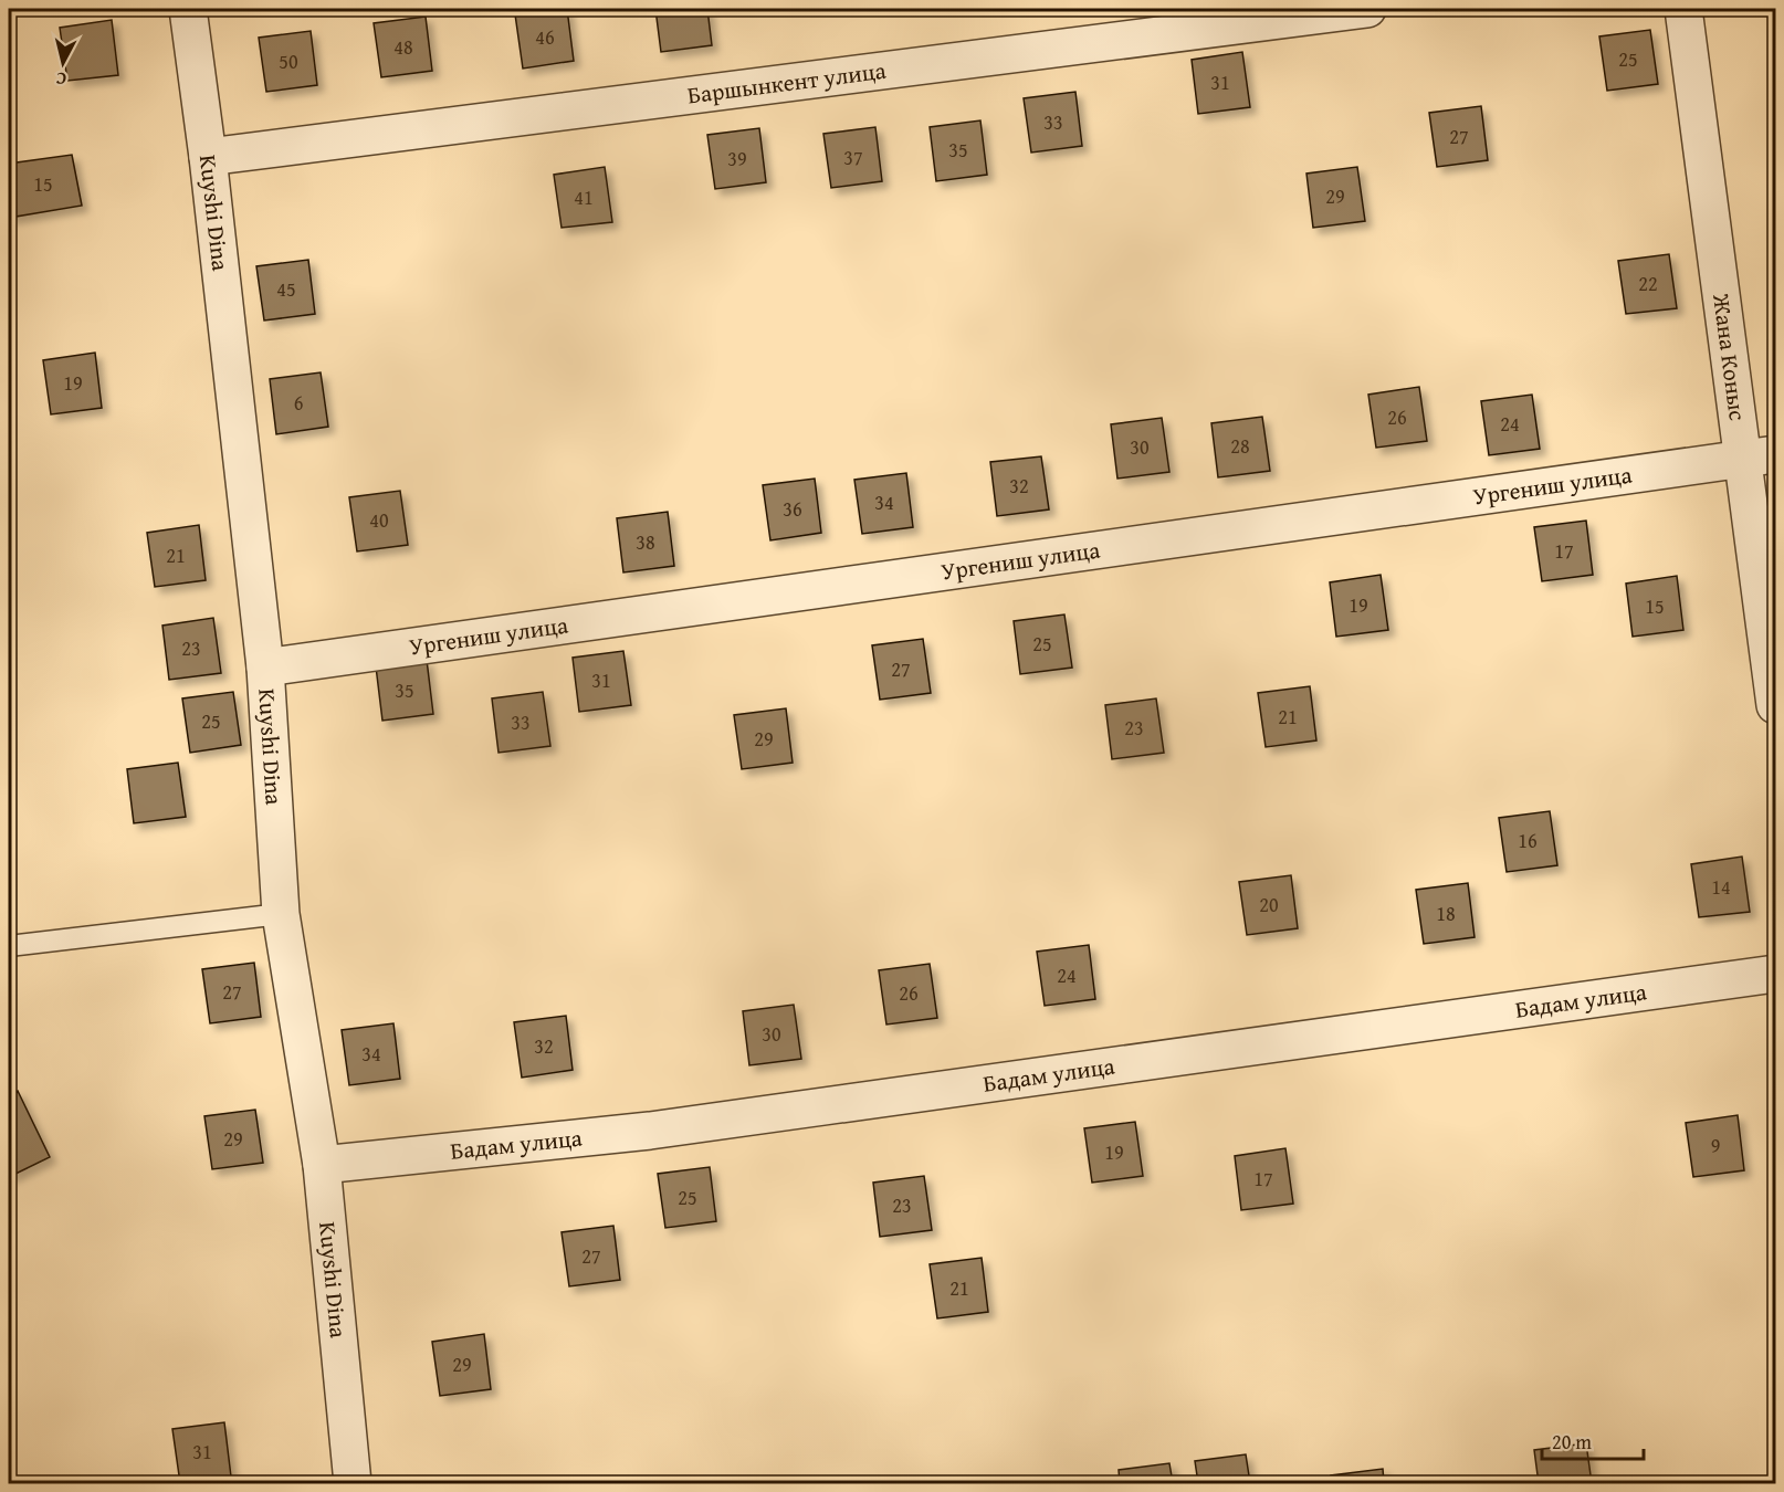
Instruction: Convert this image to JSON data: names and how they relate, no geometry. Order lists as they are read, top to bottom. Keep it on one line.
{"streets":{"street":["Баршынкент улица","Kuyshi Dina","Жана Коныс","Ургениш улица","Бадам улица"]},"crossings":[["Баршынкент улица","Kuyshi Dina"],["Kuyshi Dina","Ургениш улица"],["Kuyshi Dina","Бадам улица"],["Жана Коныс","Ургениш улица"]],"house_numbers":["46","48","25","50","31","33","27","35","37","39","15","29","41","22","45","19","6","26","24","28","30","32","34","36","40","38","17","21","19","15","25","23","27","31","35","21","25","33","23","29","16","14","20","18","24","27","26","30","32","34","29","9","19","17","25","23","27","21","29","31"],"scale_bar":"20 m","north":"bottom"}
